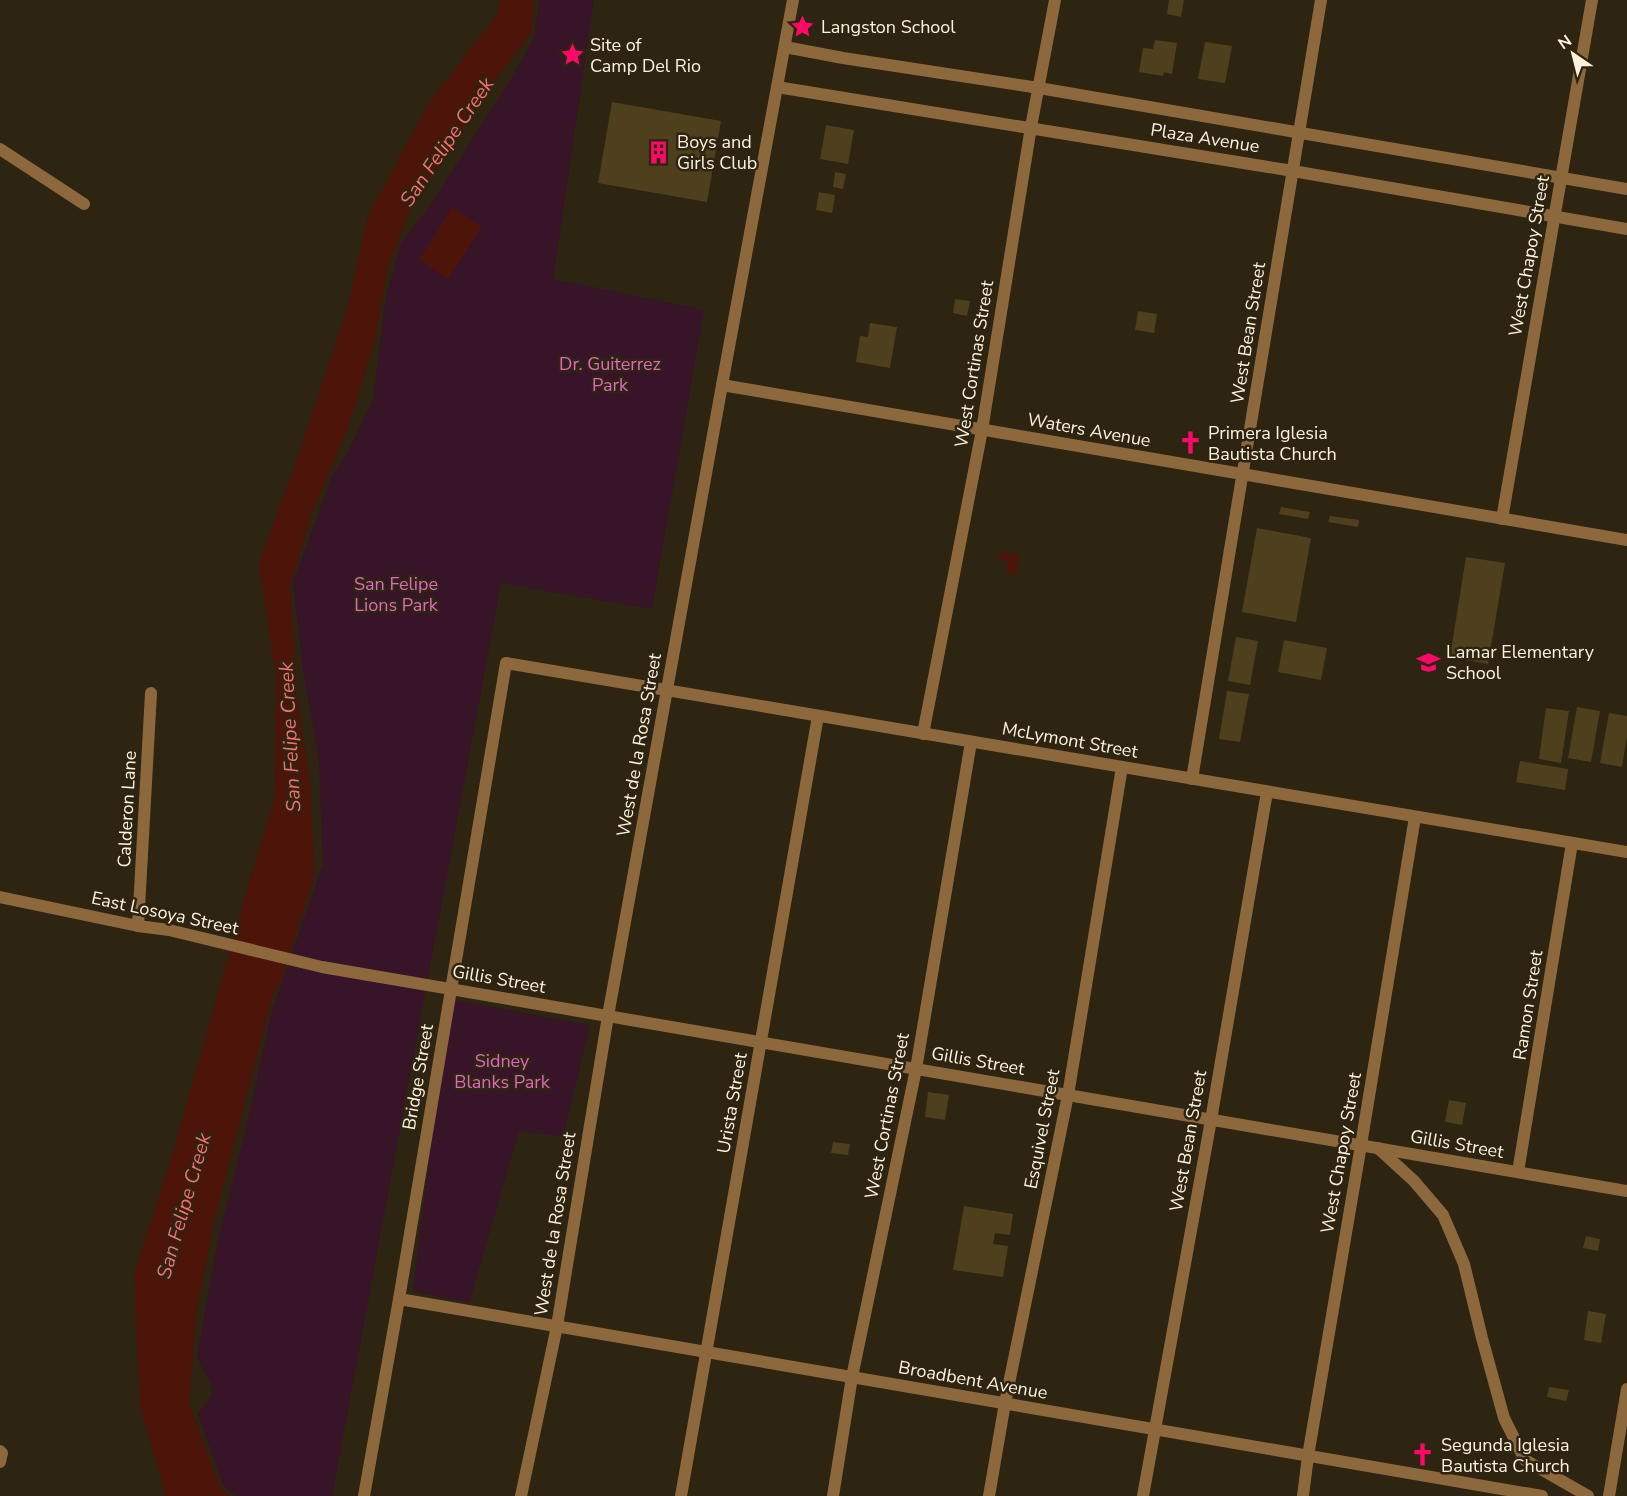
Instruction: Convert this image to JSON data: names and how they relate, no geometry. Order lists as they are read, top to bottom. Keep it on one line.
{"streets":{"street":["Plaza Avenue","West Chapoy Street","West Bean Street","West Cortinas Street","Waters Avenue","McLymont Street","West de la Rosa Street","Calderon Lane","East Losoya Street","Gillis Street","Ramon Street","Bridge Street","Urista Street","Esquivel Street","Broadbent Avenue"]},"crossings":[["Plaza Avenue","West Chapoy Street"],["Plaza Avenue","West Bean Street"],["Plaza Avenue","West Cortinas Street"],["Plaza Avenue","West de la Rosa Street"],["West Chapoy Street","Waters Avenue"],["West Chapoy Street","McLymont Street"],["West Chapoy Street","Gillis Street"],["West Chapoy Street","Broadbent Avenue"],["West Bean Street","Waters Avenue"],["West Bean Street","McLymont Street"],["West Bean Street","Gillis Street"],["West Bean Street","Broadbent Avenue"],["West Cortinas Street","Waters Avenue"],["West Cortinas Street","McLymont Street"],["West Cortinas Street","Gillis Street"],["West Cortinas Street","Broadbent Avenue"],["Waters Avenue","West de la Rosa Street"],["McLymont Street","West de la Rosa Street"],["McLymont Street","Ramon Street"],["McLymont Street","Bridge Street"],["McLymont Street","Urista Street"],["McLymont Street","Esquivel Street"],["West de la Rosa Street","Gillis Street"],["West de la Rosa Street","Broadbent Avenue"],["Calderon Lane","East Losoya Street"],["East Losoya Street","Gillis Street"],["Gillis Street","Ramon Street"],["Gillis Street","Bridge Street"],["Gillis Street","Urista Street"],["Gillis Street","Esquivel Street"],["Bridge Street","Broadbent Avenue"],["Urista Street","Broadbent Avenue"],["Esquivel Street","Broadbent Avenue"]],"water":["San Felipe Creek"],"parks":["Dr. Guiterrez Park","San Felipe Lions Park","Sidney Blanks Park"],"places":{"place":["Langston School","Site of Camp Del Rio"],"building":["Boys and Girls Club"],"church":["Primera Iglesia Bautista Church","Segunda Iglesia Bautista Church"],"school or university":["Lamar Elementary School"]},"north":"top left"}
